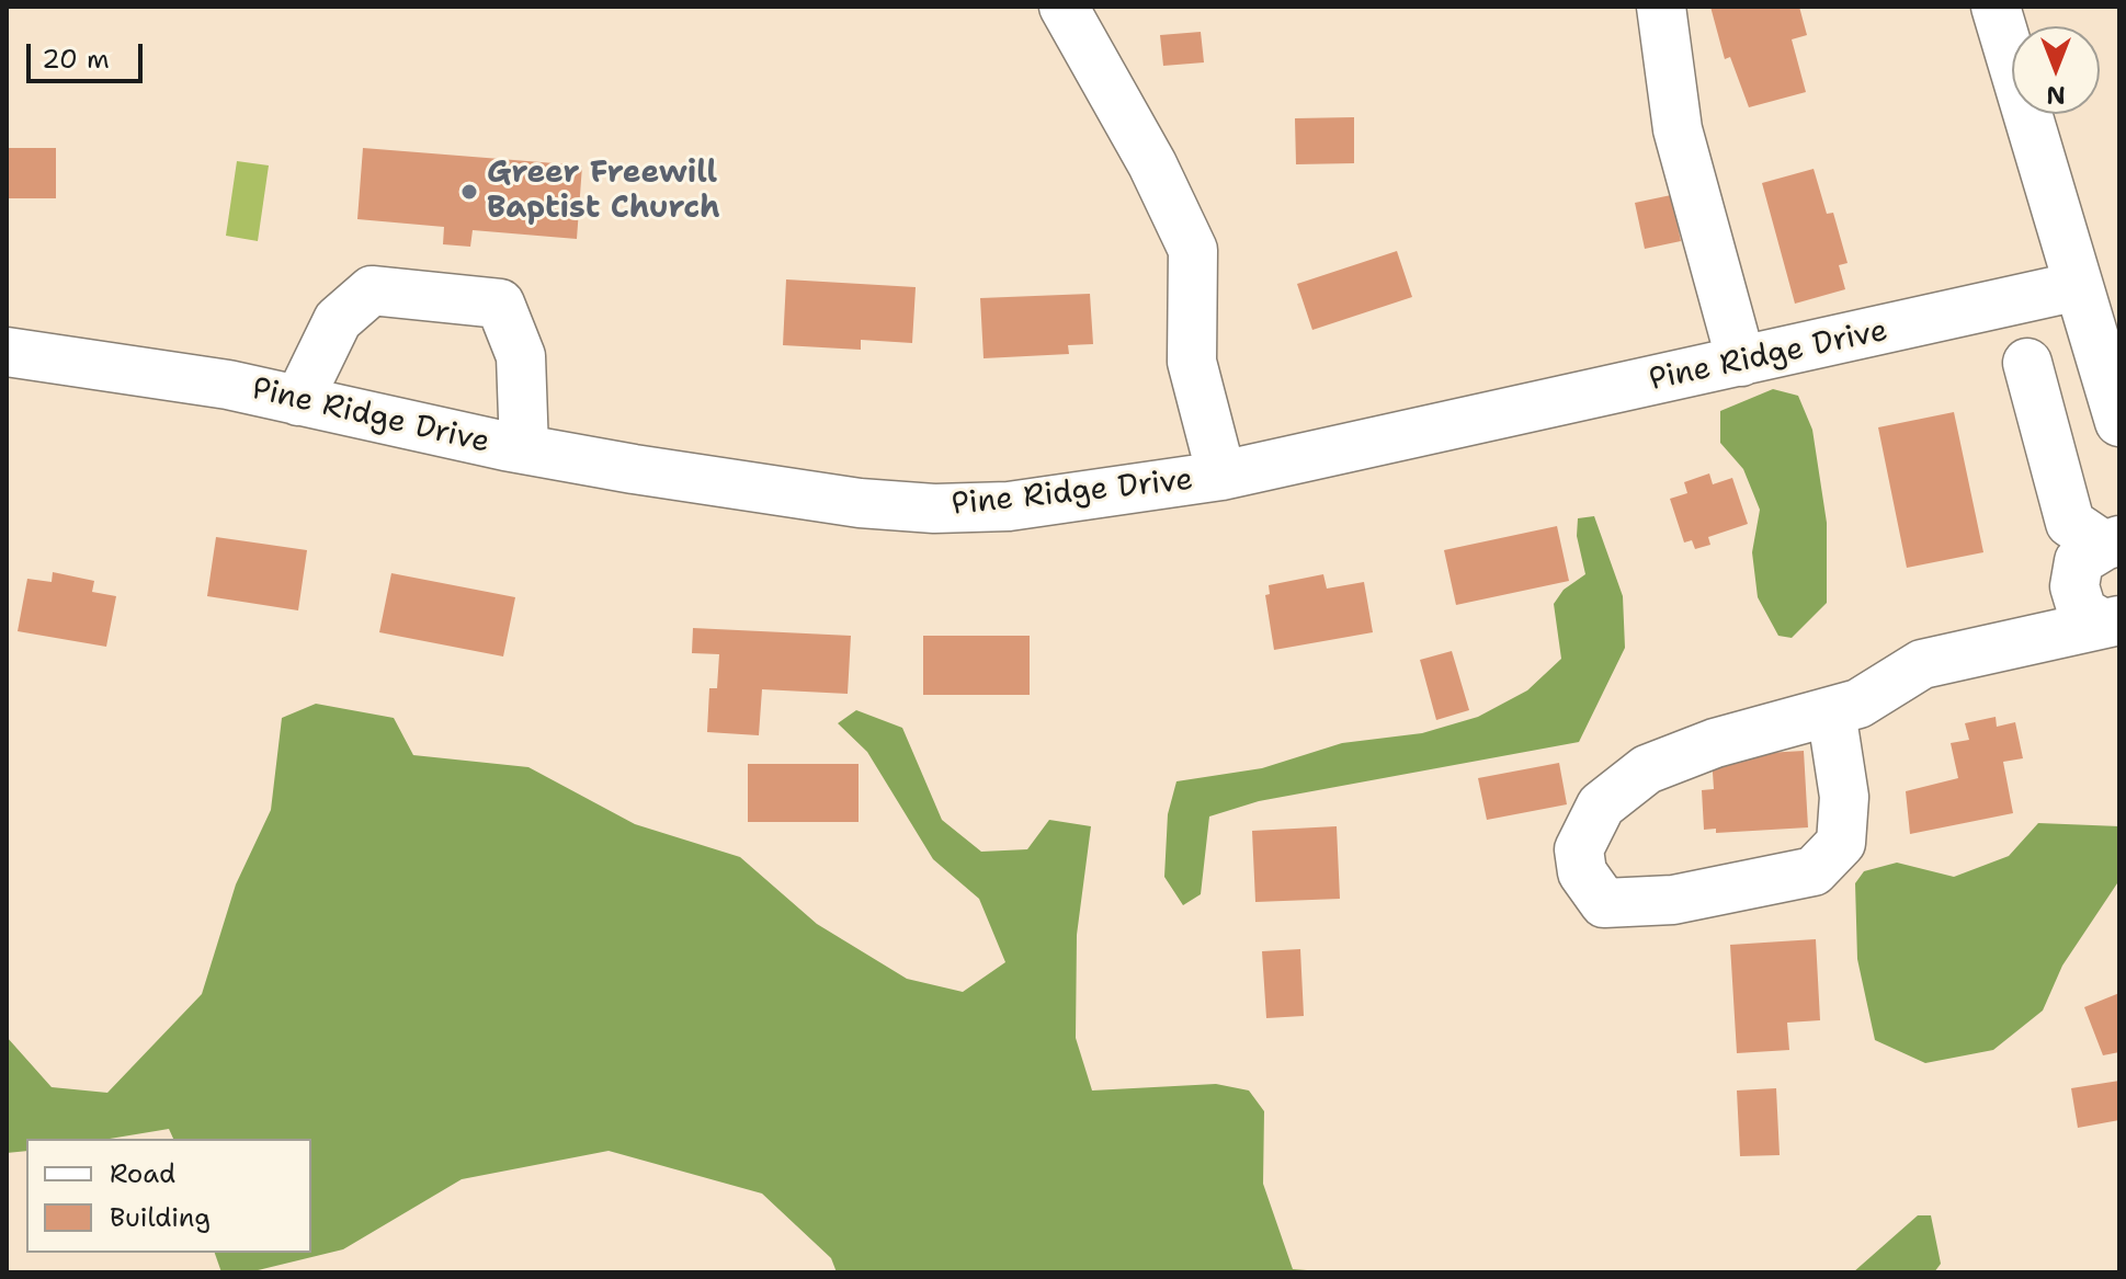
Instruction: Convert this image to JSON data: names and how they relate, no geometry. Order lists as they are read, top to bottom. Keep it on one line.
{"streets":{"street":["Pine Ridge Drive"]},"places":["Greer Freewill Baptist Church"],"legend":["Road","Building"],"scale_bar":"20 m","north":"bottom"}
